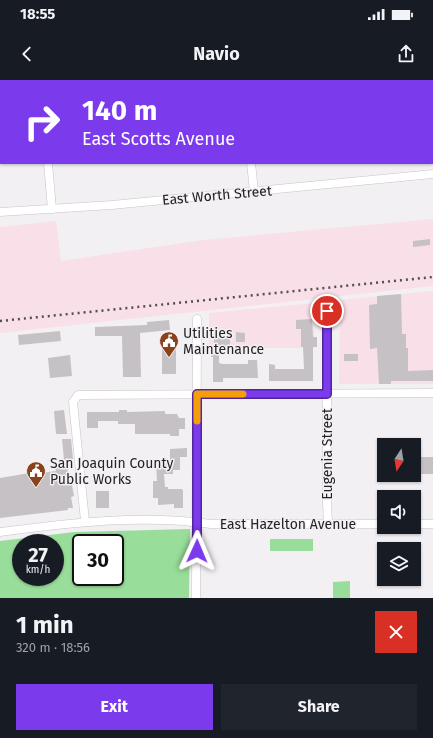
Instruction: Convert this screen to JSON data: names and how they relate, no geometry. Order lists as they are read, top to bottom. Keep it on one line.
{"streets":{"street":["East Worth Street","Eugenia Street","East Hazelton Avenue"]},"crossings":[["Eugenia Street","East Hazelton Avenue"]],"places":{"public building":["Utilities Maintenance","San Joaquin County Public Works"]},"north":"bottom","page":{"status":"18:55","header":"Navio","turn":["140 m","East Scotts Avenue"],"speed":"27 km/h","limit":"30","heading":["1 min","320 m · 18:56"],"buttons":["Exit","Share"]}}
